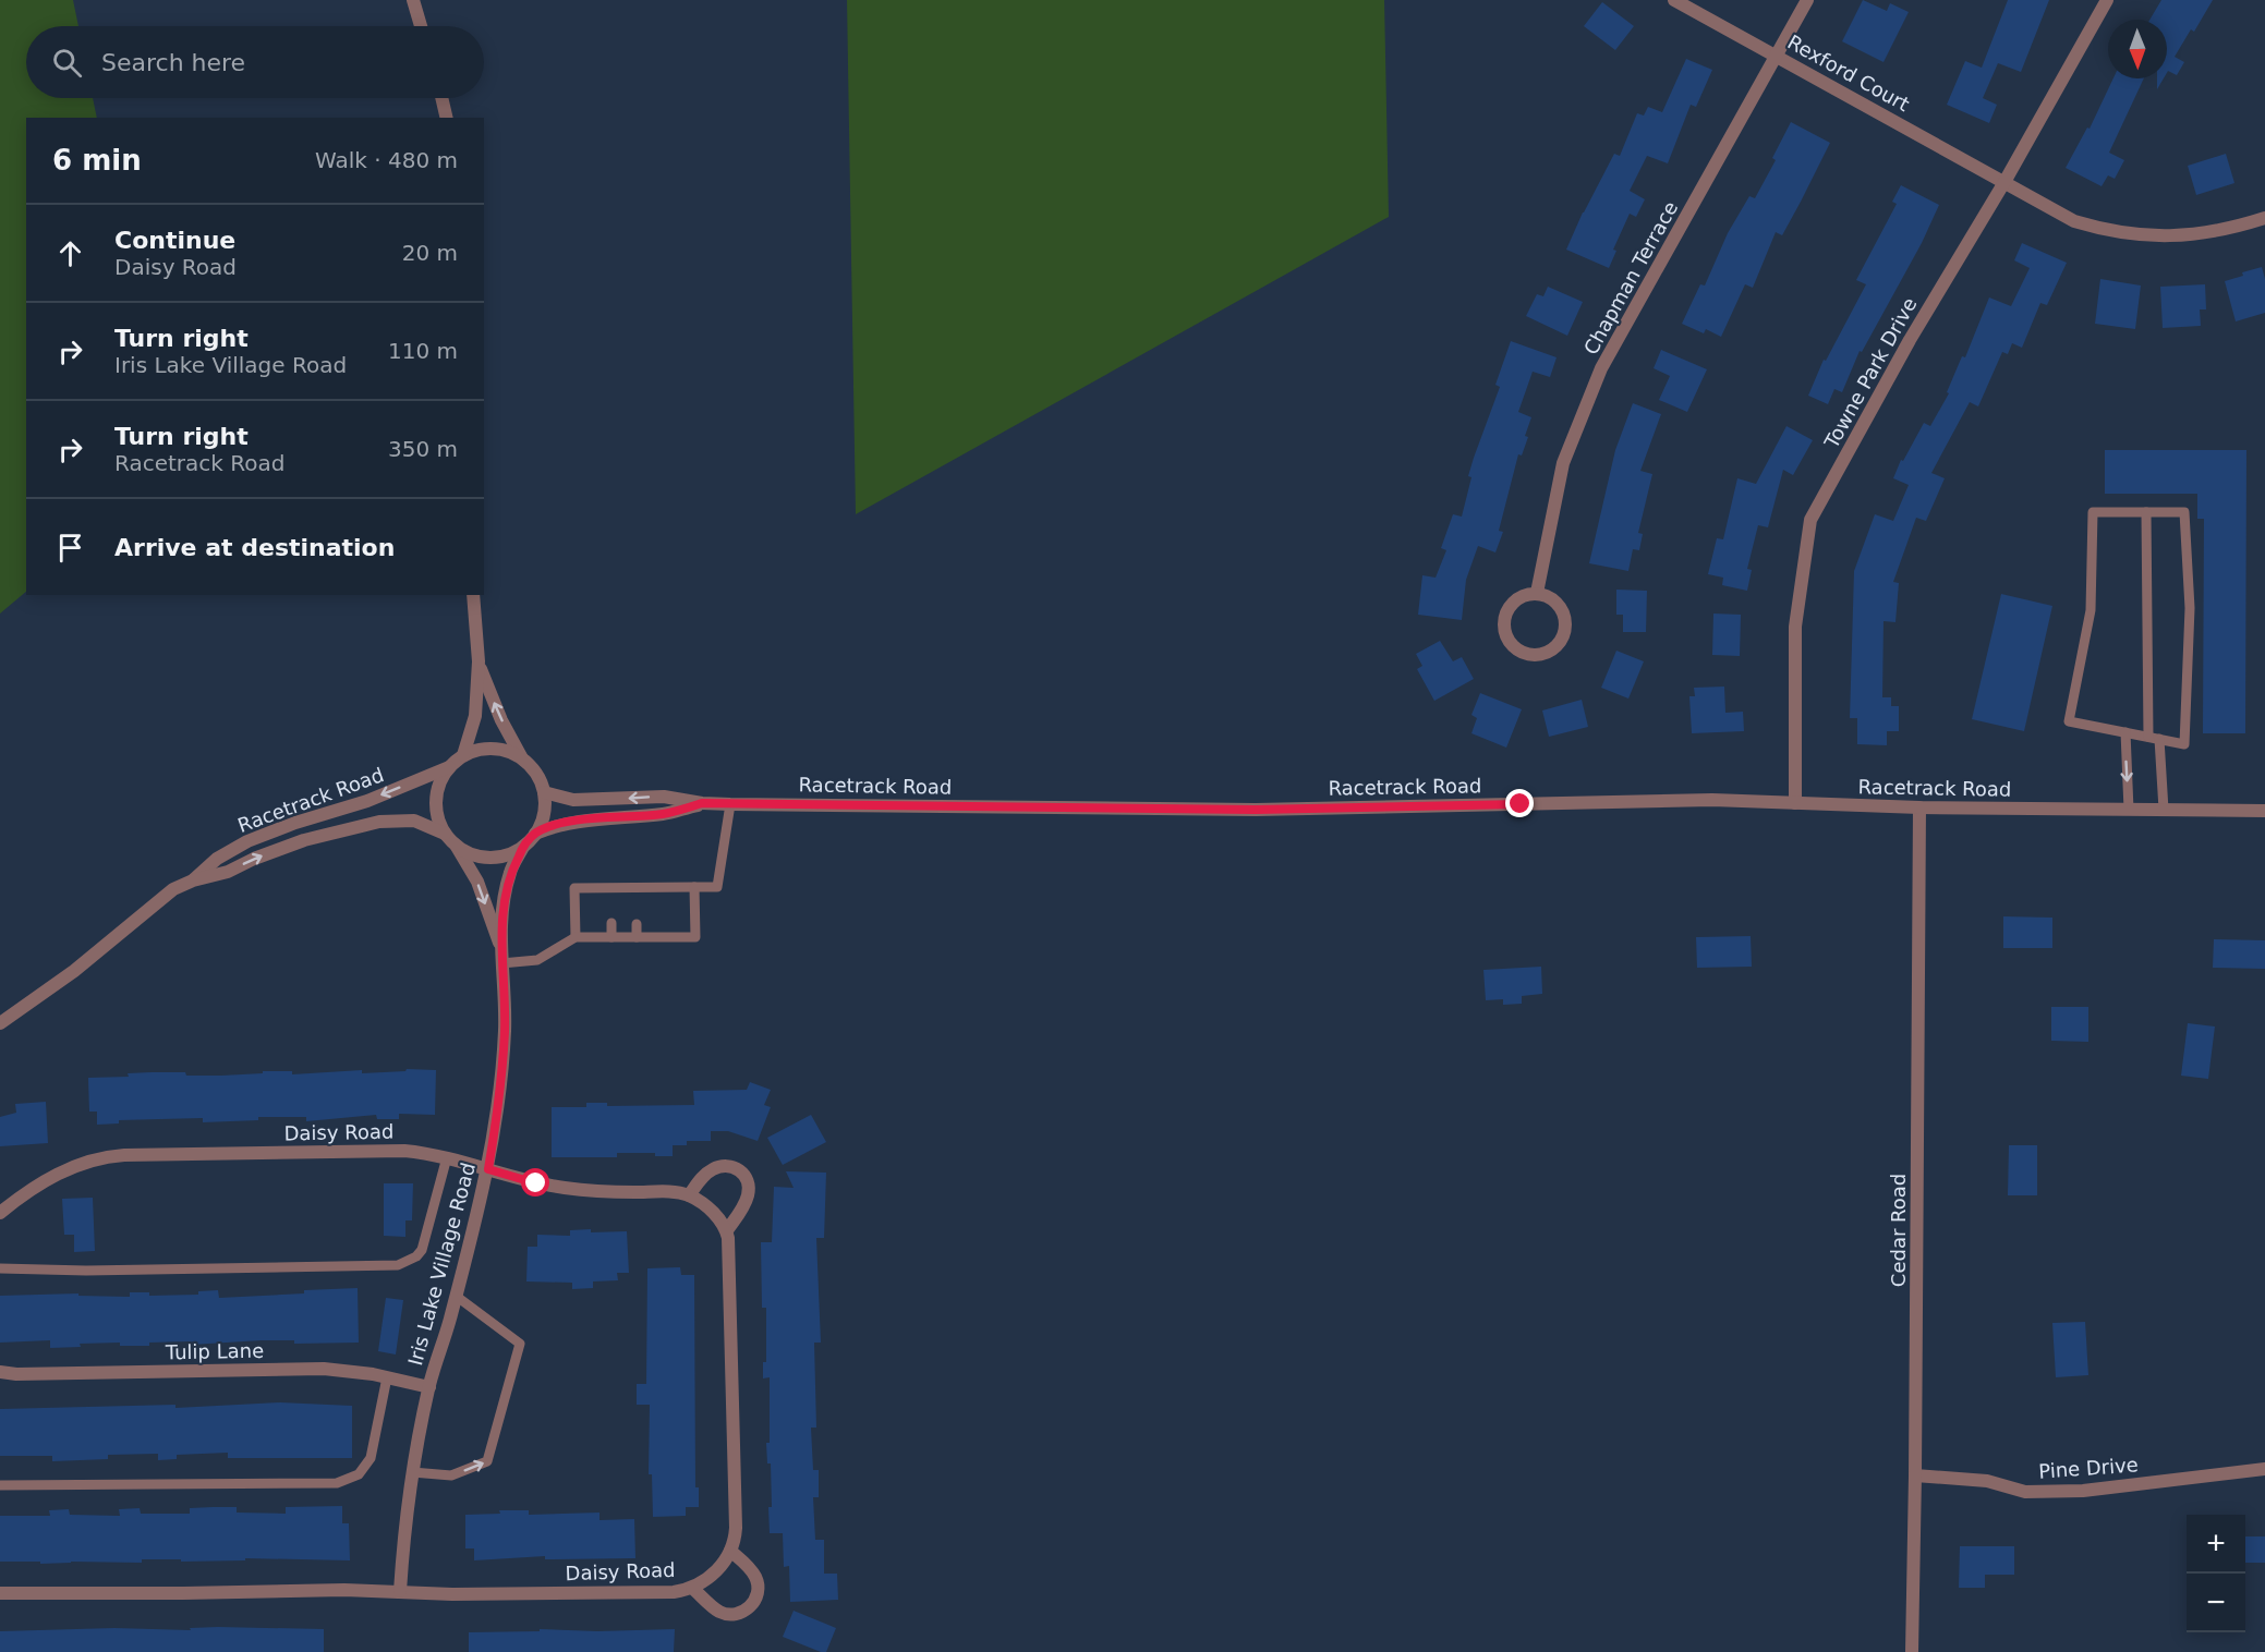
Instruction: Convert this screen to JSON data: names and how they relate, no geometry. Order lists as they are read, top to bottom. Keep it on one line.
{"streets":{"street":["Rexford Court","Chapman Terrace","Towne Park Drive","Racetrack Road","Daisy Road","Cedar Road","Iris Lake Village Road","Tulip Lane","Pine Drive"]},"crossings":[["Rexford Court","Chapman Terrace"],["Rexford Court","Towne Park Drive"],["Towne Park Drive","Racetrack Road"],["Racetrack Road","Cedar Road"],["Racetrack Road","Iris Lake Village Road"],["Daisy Road","Iris Lake Village Road"],["Cedar Road","Pine Drive"],["Iris Lake Village Road","Tulip Lane"]],"north":"bottom","page":{"search":"Search here","heading":["6 min","Walk · 480 m"],"list":[["Continue","Daisy Road","20 m"],["Turn right","Iris Lake Village Road","110 m"],["Turn right","Racetrack Road","350 m"],"Arrive at destination"],"map_buttons":["+","−"]}}
